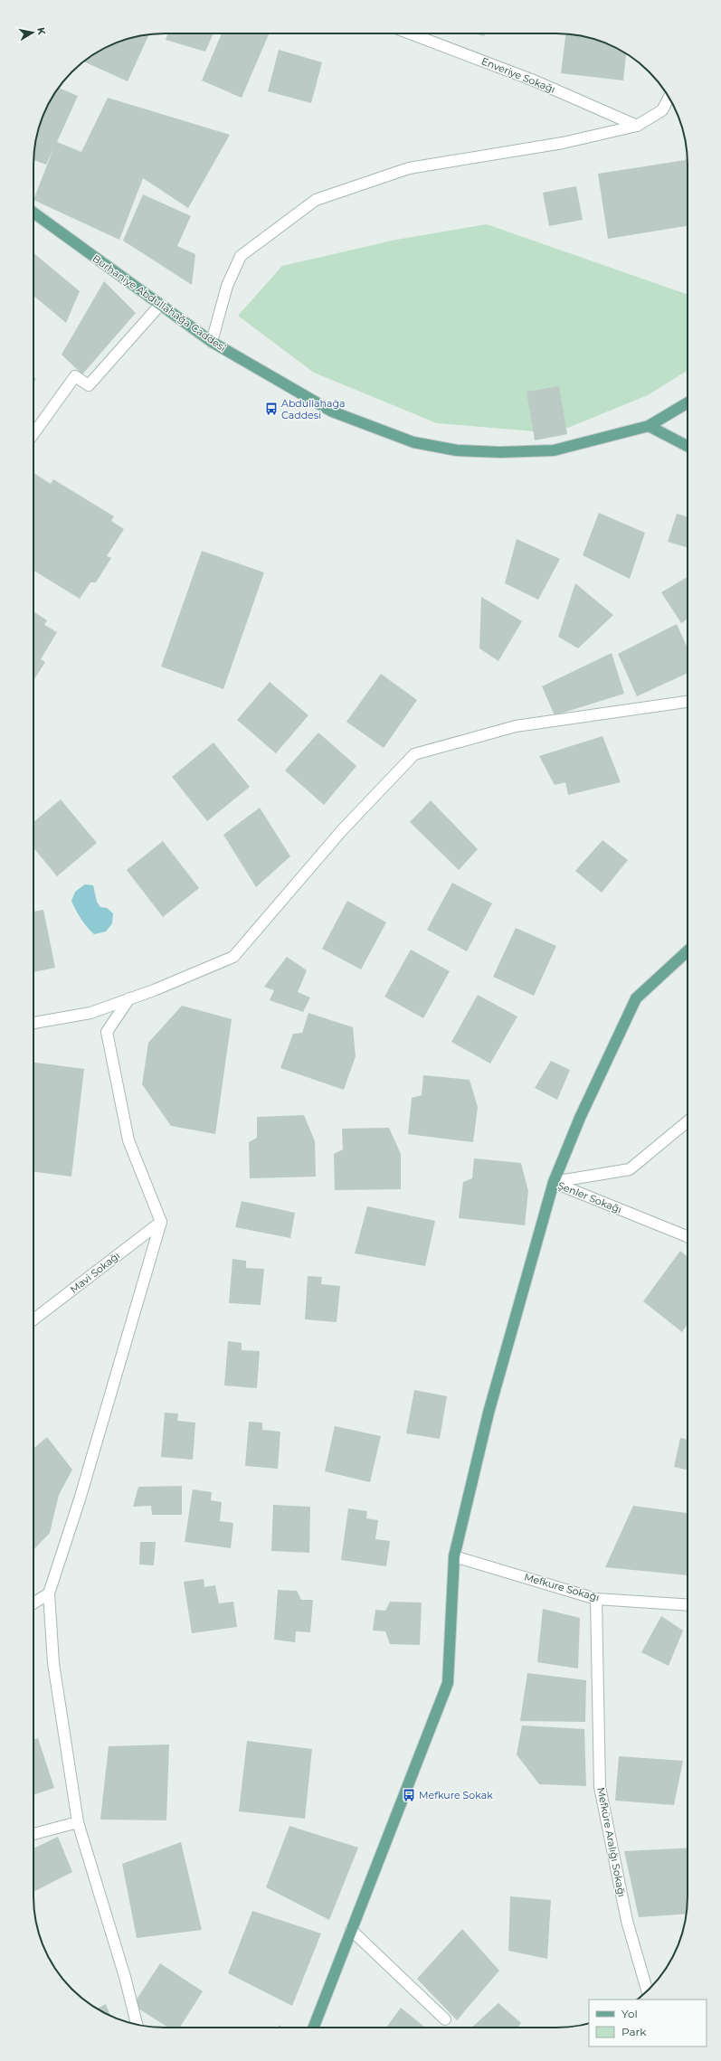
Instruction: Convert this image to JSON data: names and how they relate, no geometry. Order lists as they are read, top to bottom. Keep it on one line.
{"streets":{"main road":["Burhaniye Abdullahağa Caddesi"],"street":["Enveriye Sokağı","Şenler Sokağı","Mavi Sokağı","Mefkure Sokağı","Mefküre Aralığı Sokağı"]},"crossings":[["Mefkure Sokağı","Mefküre Aralığı Sokağı"]],"places":{"bus stop":["Abdullahağa Caddesi","Mefkure Sokak"]},"legend":["Yol","Park"],"north":"right"}
